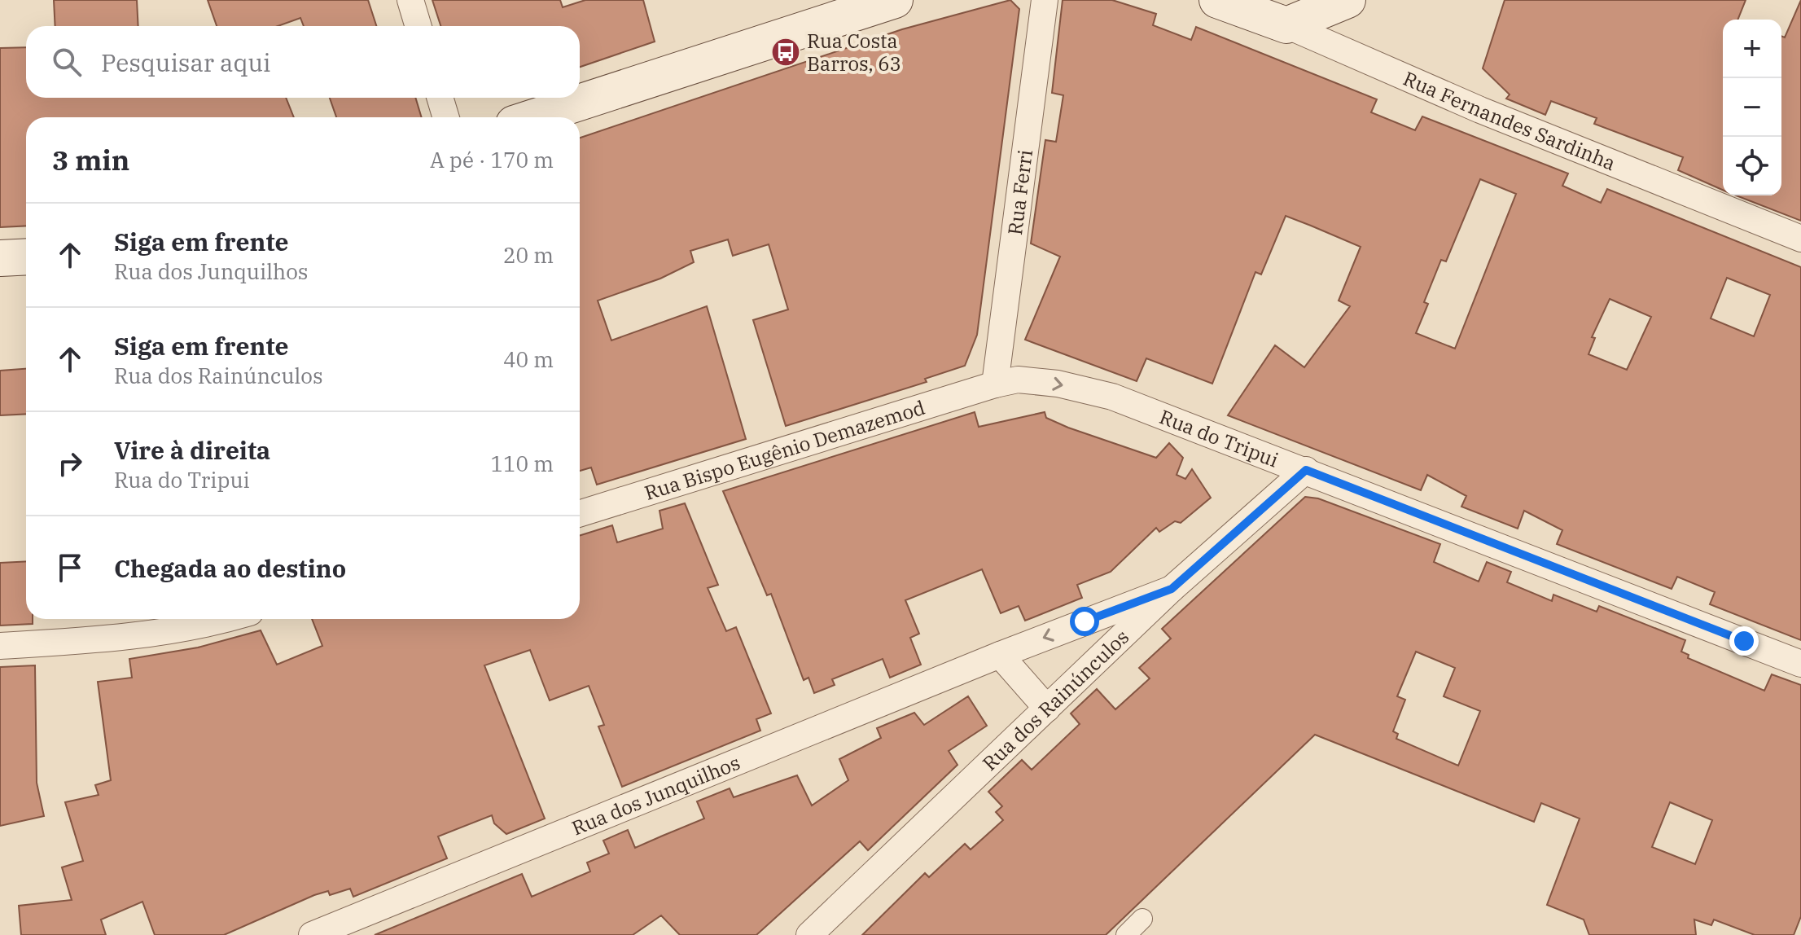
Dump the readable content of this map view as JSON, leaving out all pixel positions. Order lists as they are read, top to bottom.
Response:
{
  "streets": {
    "main road": ["Rua Fernandes Sardinha"],
    "street": [
      "Rua Ferri",
      "Rua do Tripui",
      "Rua Bispo Eugênio Demazemod",
      "Rua dos Rainúnculos",
      "Rua dos Junquilhos"
    ]
  },
  "crossings": [
    ["Rua Ferri", "Rua do Tripui"],
    ["Rua Ferri", "Rua Bispo Eugênio Demazemod"],
    ["Rua do Tripui", "Rua Bispo Eugênio Demazemod"],
    ["Rua do Tripui", "Rua dos Rainúnculos"],
    ["Rua dos Rainúnculos", "Rua dos Junquilhos"]
  ],
  "one_way": ["Rua do Tripui"],
  "places": {
    "bus stop": ["Rua Costa Barros, 63"]
  },
  "page": {
    "map_buttons": ["+", "−"],
    "search": "Pesquisar aqui",
    "heading": ["3 min", "A pé · 170 m"],
    "list": [
      ["Siga em frente", "Rua dos Junquilhos", "20 m"],
      ["Siga em frente", "Rua dos Rainúnculos", "40 m"],
      ["Vire à direita", "Rua do Tripui", "110 m"],
      "Chegada ao destino"
    ]
  }
}
